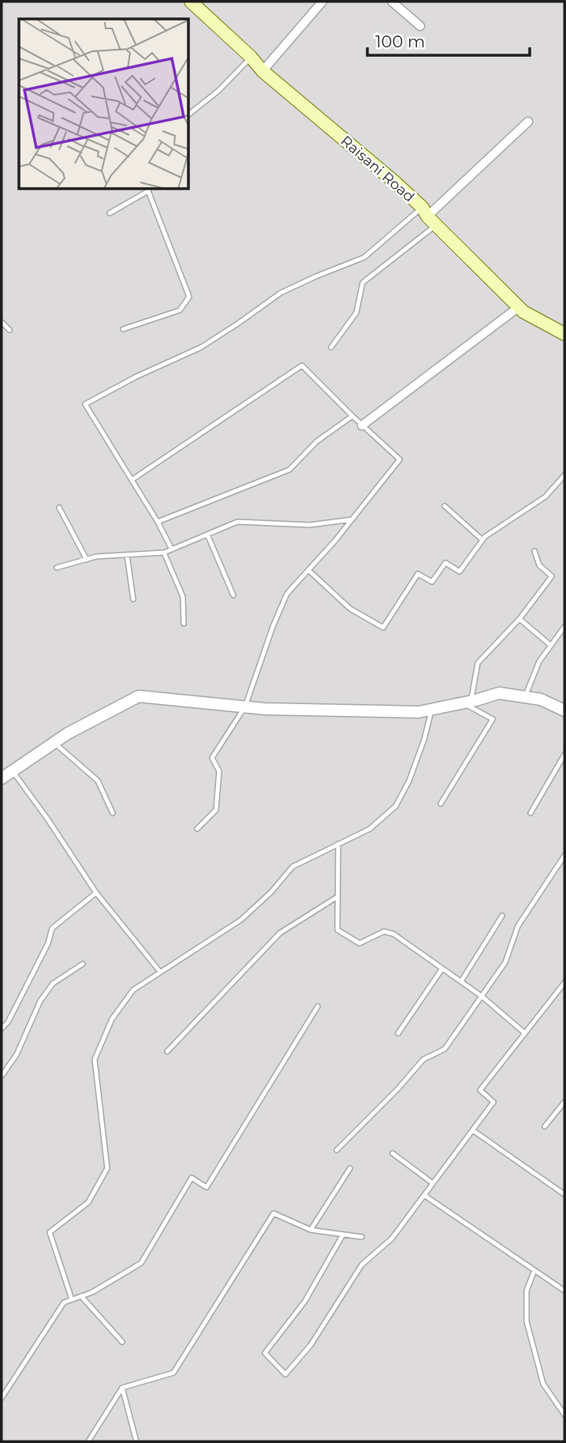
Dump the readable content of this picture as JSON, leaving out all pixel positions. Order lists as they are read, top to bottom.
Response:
{
  "streets": {
    "main road": ["Raisani Road"]
  },
  "scale_bar": "100 m"
}
